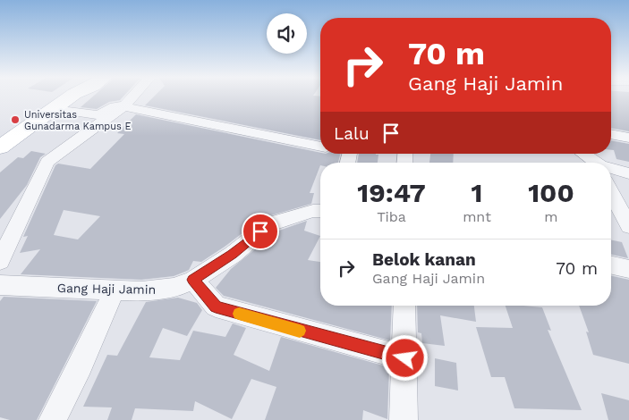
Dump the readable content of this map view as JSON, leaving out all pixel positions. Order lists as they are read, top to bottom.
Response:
{
  "streets": {
    "street": ["Gang Haji Jamin"]
  },
  "places": ["Universitas Gunadarma Kampus E"],
  "page": {
    "turn": ["70 m", "Gang Haji Jamin"],
    "then": "Lalu",
    "eta": [
      "19:47",
      "Tiba",
      "1",
      "mnt",
      "100",
      "m"
    ],
    "list": [
      {
        "name": "Belok kanan",
        "note": "Gang Haji Jamin",
        "value": "70 m"
      }
    ]
  }
}
